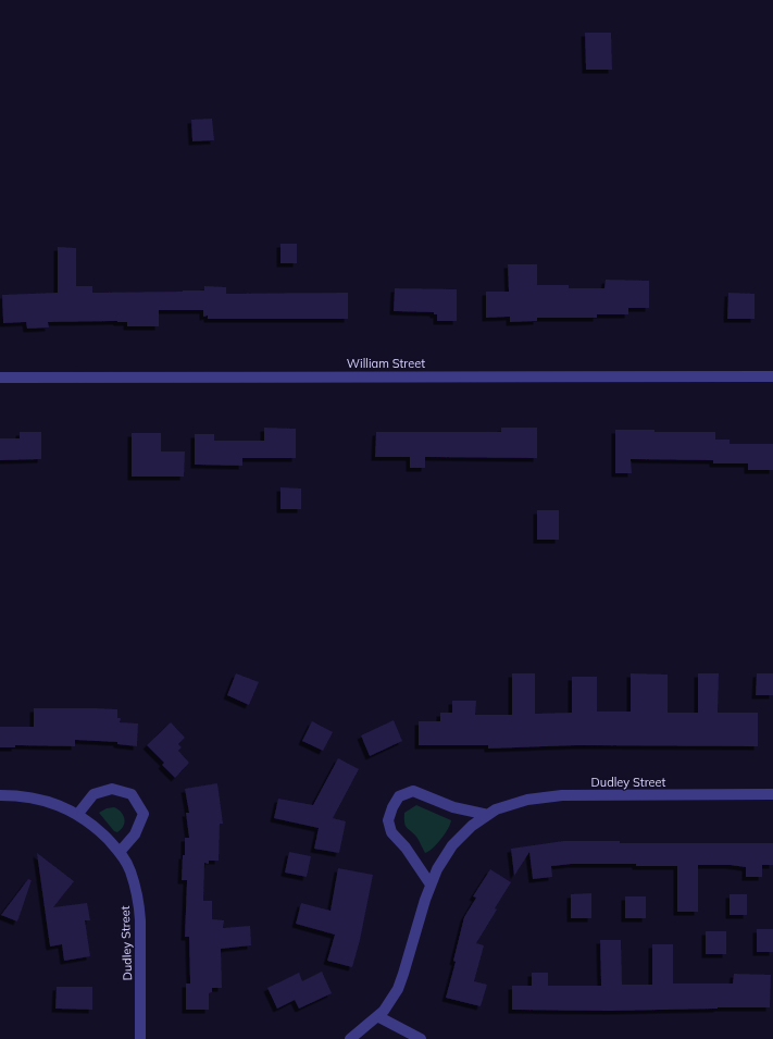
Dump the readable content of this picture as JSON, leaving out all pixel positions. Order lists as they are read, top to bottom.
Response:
{
  "streets": {
    "street": ["William Street", "Dudley Street"]
  }
}
